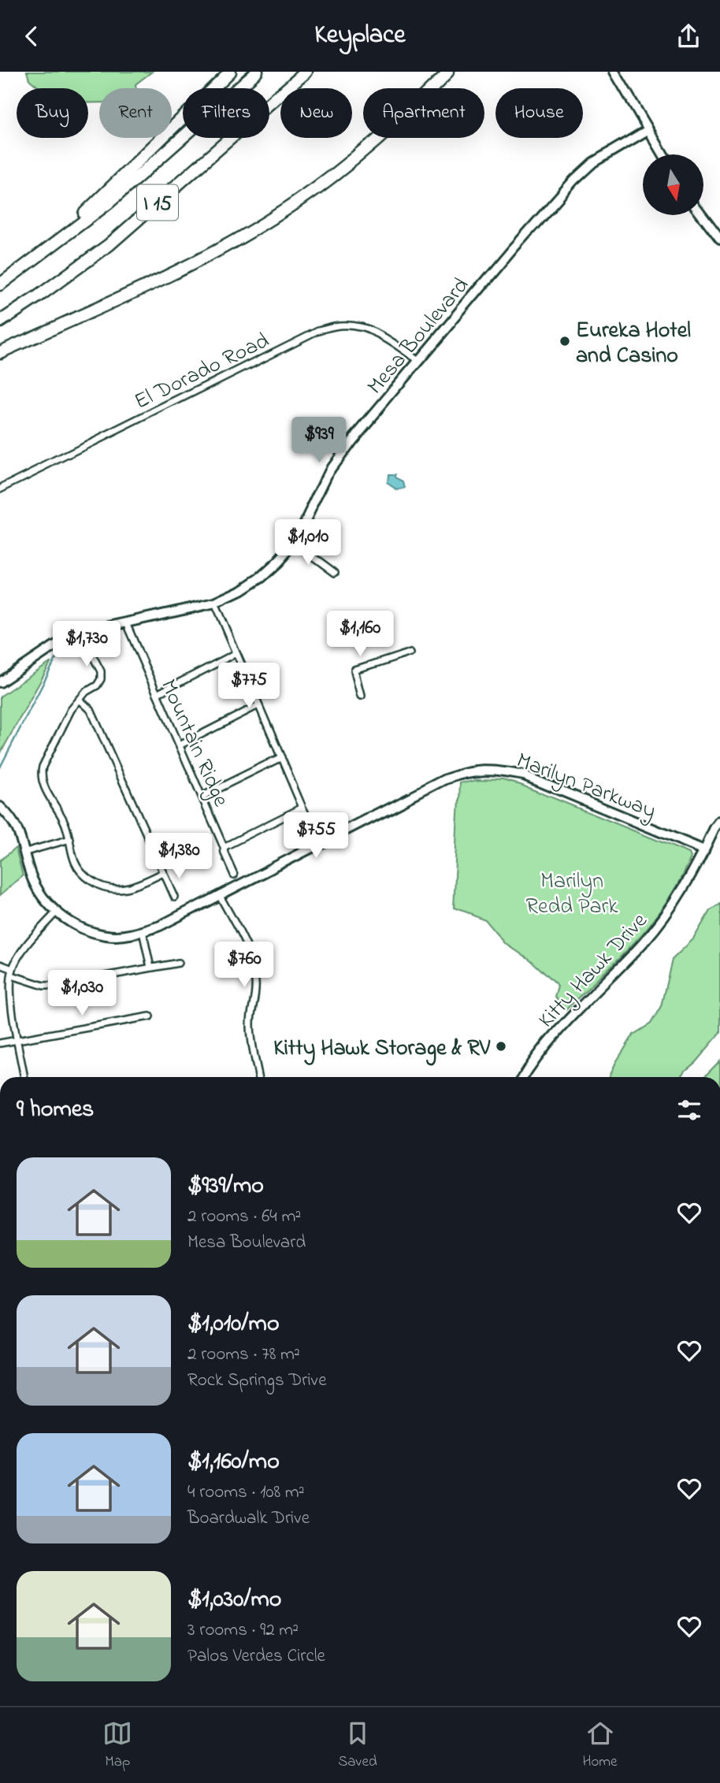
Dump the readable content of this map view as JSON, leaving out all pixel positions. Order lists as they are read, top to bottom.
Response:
{
  "streets": {
    "highway": ["I 15"],
    "street": [
      "Mesa Boulevard",
      "El Dorado Road",
      "Mountain Ridge",
      "Marilyn Parkway",
      "Kitty Hawk Drive"
    ]
  },
  "crossings": [
    ["Mesa Boulevard", "El Dorado Road"],
    ["Mesa Boulevard", "Mountain Ridge"],
    ["Marilyn Parkway", "Kitty Hawk Drive"]
  ],
  "parks": ["Marilyn Redd Park"],
  "places": ["Eureka Hotel and Casino", "Kitty Hawk Storage & RV"],
  "north": "bottom",
  "page": {
    "header": "Keyplace",
    "chip": [
      "Buy",
      "Rent",
      "Filters",
      "New",
      "Apartment",
      "House"
    ],
    "price": [
      "$939",
      "$1,010",
      "$1,160",
      "$1,730",
      "$775",
      "$755",
      "$1,380",
      "$760",
      "$1,030"
    ],
    "heading": "9 homes",
    "list": [
      {
        "name": "$939/mo",
        "note": "2 rooms · 64 m² · Mesa Boulevard"
      },
      {
        "name": "$1,010/mo",
        "note": "2 rooms · 78 m² · Rock Springs Drive"
      },
      {
        "name": "$1,160/mo",
        "note": "4 rooms · 108 m² · Boardwalk Drive"
      },
      {
        "name": "$1,030/mo",
        "note": "3 rooms · 92 m² · Palos Verdes Circle"
      }
    ],
    "tabs": ["Map", "Saved", "Home"]
  }
}
